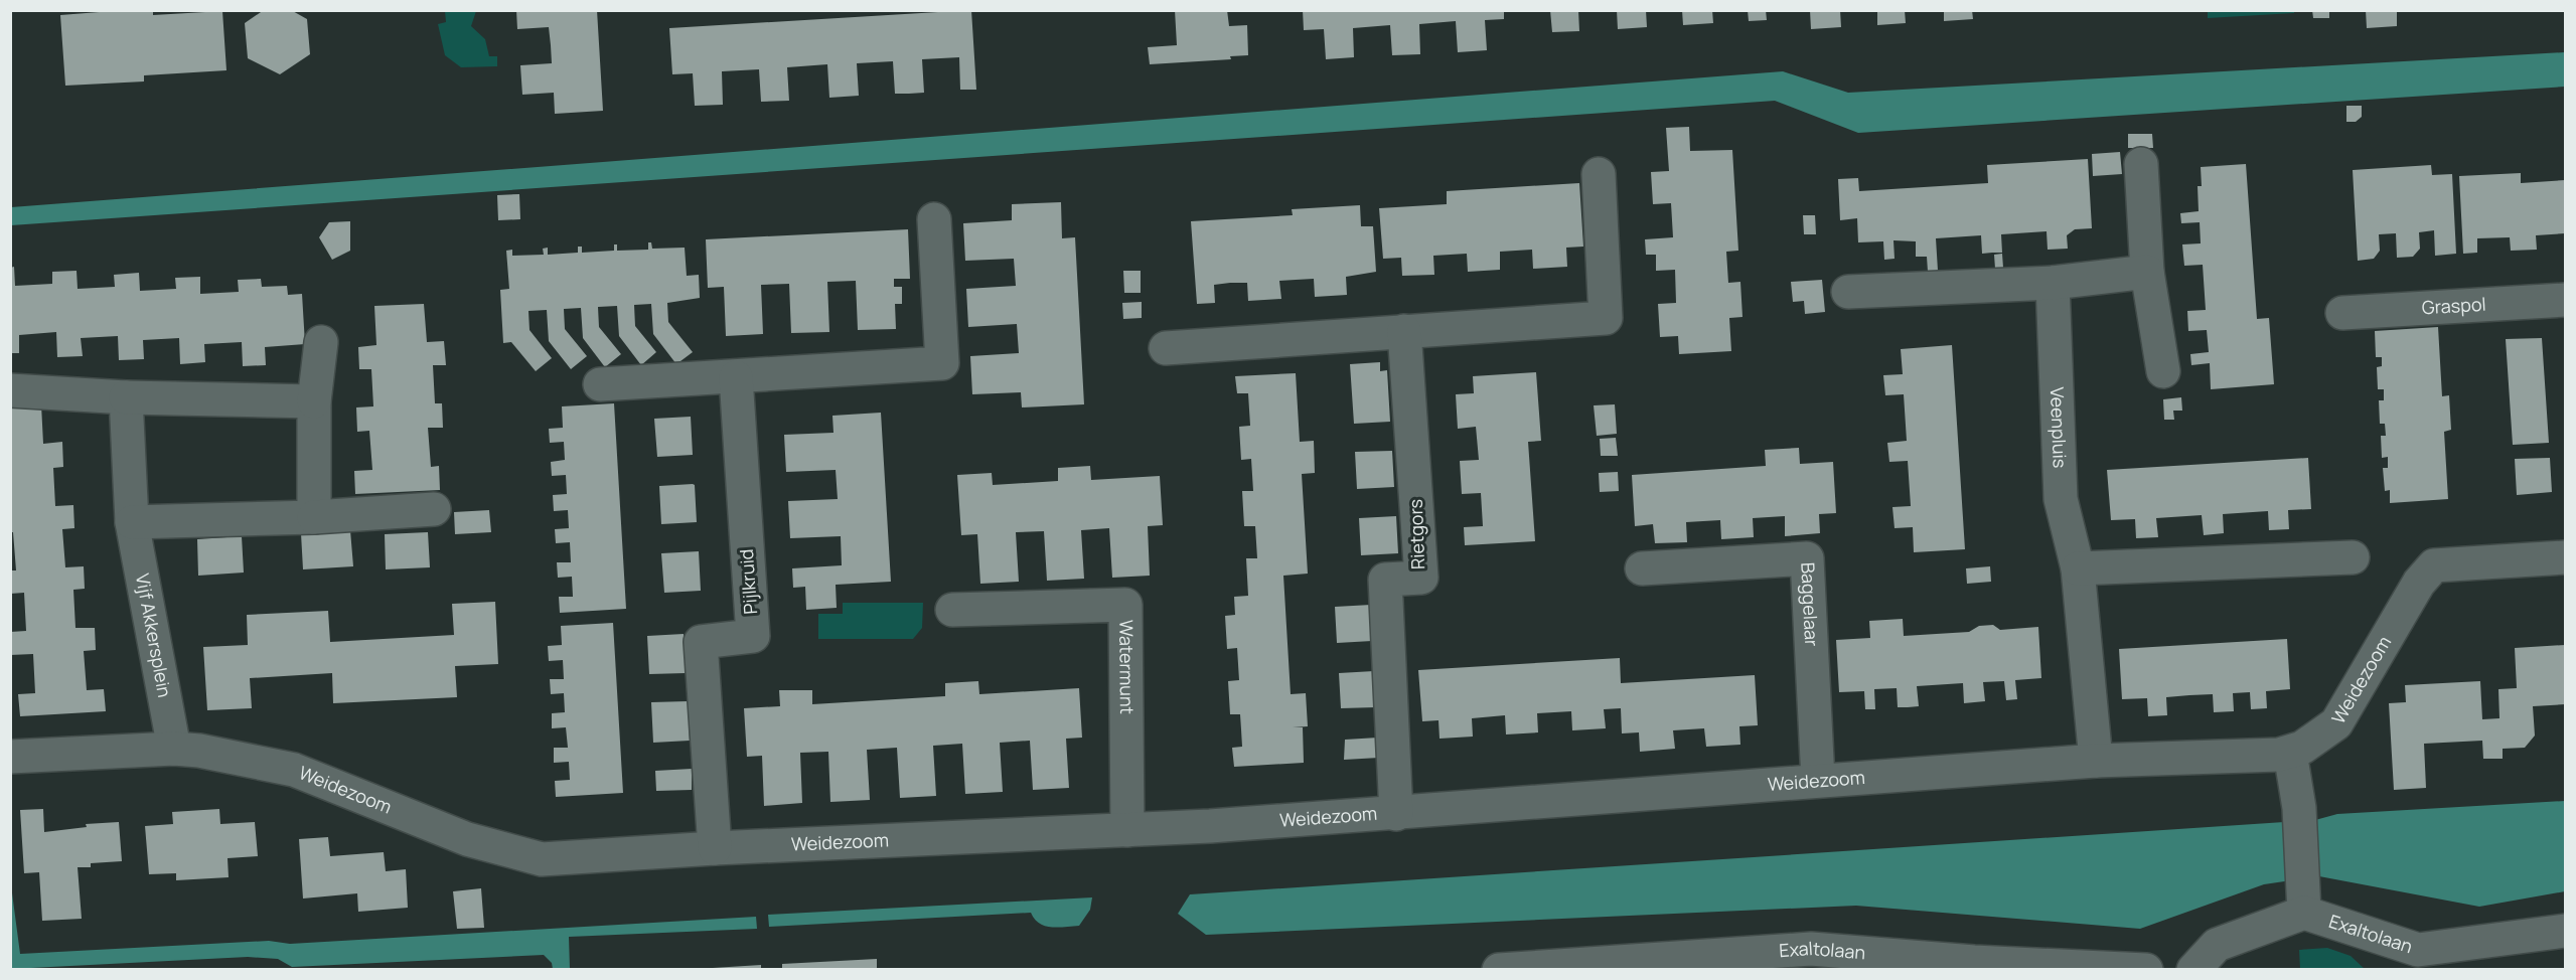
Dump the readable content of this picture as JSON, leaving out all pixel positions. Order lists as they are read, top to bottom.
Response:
{
  "streets": {
    "street": [
      "Graspol",
      "Veenpluis",
      "Rietgors",
      "Pijlkruid",
      "Baggelaar",
      "Vijf Akkersplein",
      "Watermunt",
      "Weidezoom",
      "Exaltolaan"
    ]
  },
  "crossings": [
    ["Veenpluis", "Weidezoom"],
    ["Rietgors", "Weidezoom"],
    ["Pijlkruid", "Weidezoom"],
    ["Baggelaar", "Weidezoom"],
    ["Vijf Akkersplein", "Weidezoom"],
    ["Watermunt", "Weidezoom"]
  ]
}
